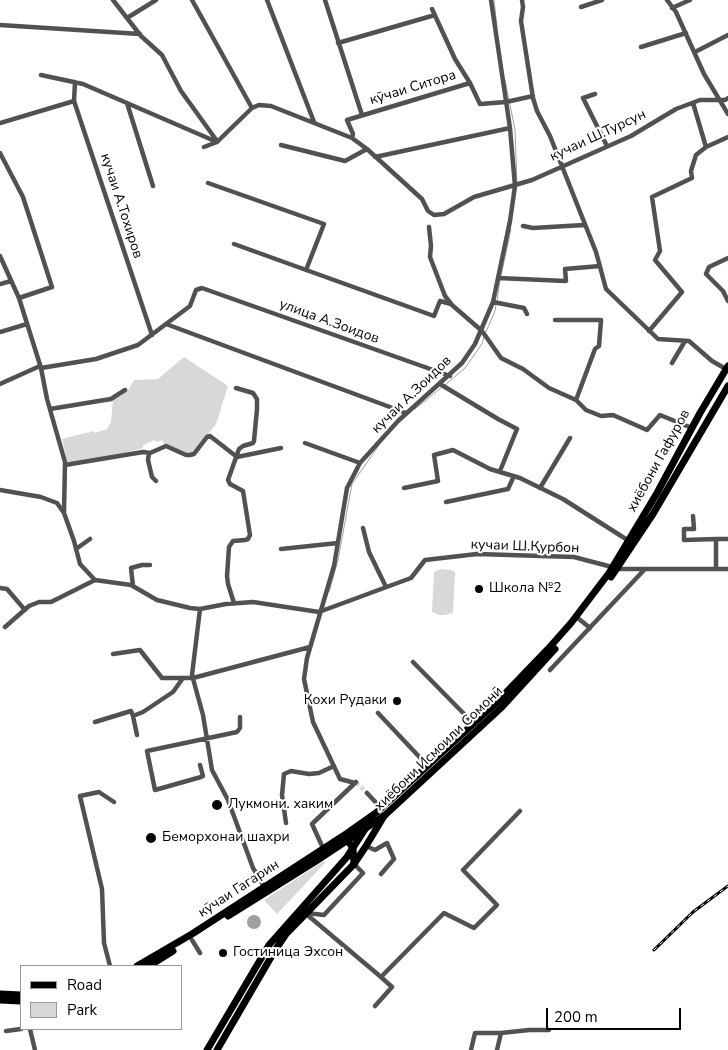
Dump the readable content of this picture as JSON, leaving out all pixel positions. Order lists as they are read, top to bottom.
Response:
{
  "streets": {
    "main road": ["хиёбони Гафуров", "хиёбони Исмоили Сомонӣ", "кӯчаи Гагарин"],
    "street": [
      "кӯчаи Ситора",
      "кучаи Ш.Турсун",
      "кучаи А.Тохиров",
      "улица А.Зоидов",
      "кучаи А.Зоидов",
      "кучаи Ш.Қурбон"
    ]
  },
  "crossings": [
    ["кӯчаи Ситора", "кучаи А.Зоидов"],
    ["кучаи Ш.Турсун", "кучаи А.Зоидов"],
    ["улица А.Зоидов", "кучаи А.Зоидов"],
    ["кучаи А.Зоидов", "кучаи Ш.Қурбон"],
    ["кучаи А.Зоидов", "кӯчаи Гагарин"],
    ["хиёбони Гафуров", "кучаи Ш.Қурбон"],
    ["хиёбони Гафуров", "хиёбони Исмоили Сомонӣ"],
    ["кучаи Ш.Қурбон", "хиёбони Исмоили Сомонӣ"],
    ["хиёбони Исмоили Сомонӣ", "кӯчаи Гагарин"]
  ],
  "places": [
    "Школа №2",
    "Кохи Рудаки",
    "Лукмони. хаким",
    "Беморхонаи шахри",
    "Гостиница Эхсон"
  ],
  "legend": ["Road", "Park"],
  "scale_bar": "200 m"
}
